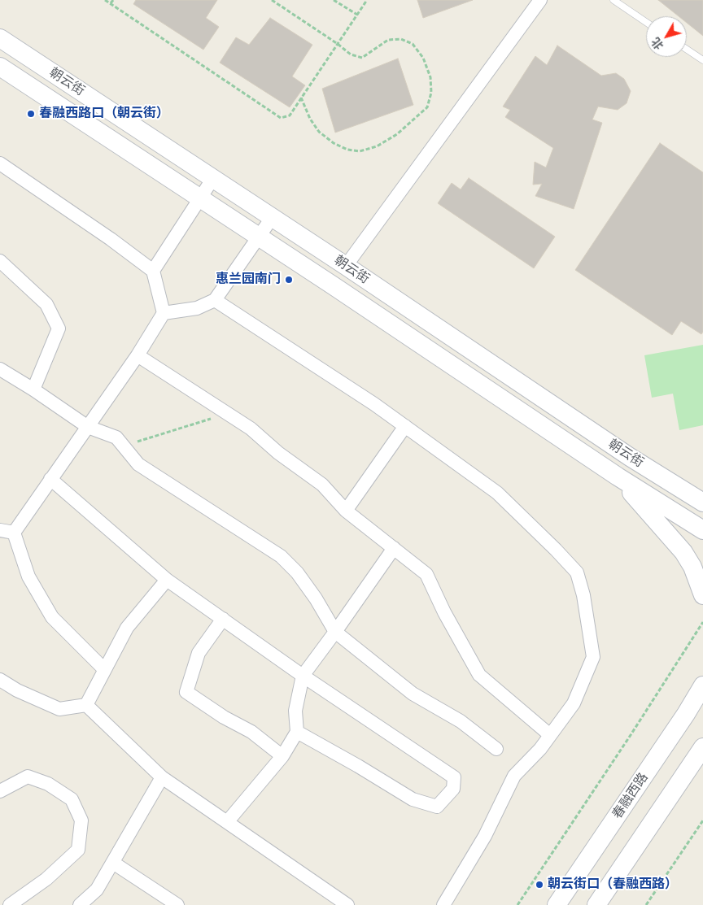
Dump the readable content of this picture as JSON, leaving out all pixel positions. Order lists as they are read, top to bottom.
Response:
{
  "streets": {
    "main road": ["朝云街", "春融西路"]
  },
  "places": ["春融西路口（朝云街）", "惠兰园南门", "朝云街口（春融西路）"],
  "north": "bottom left"
}
